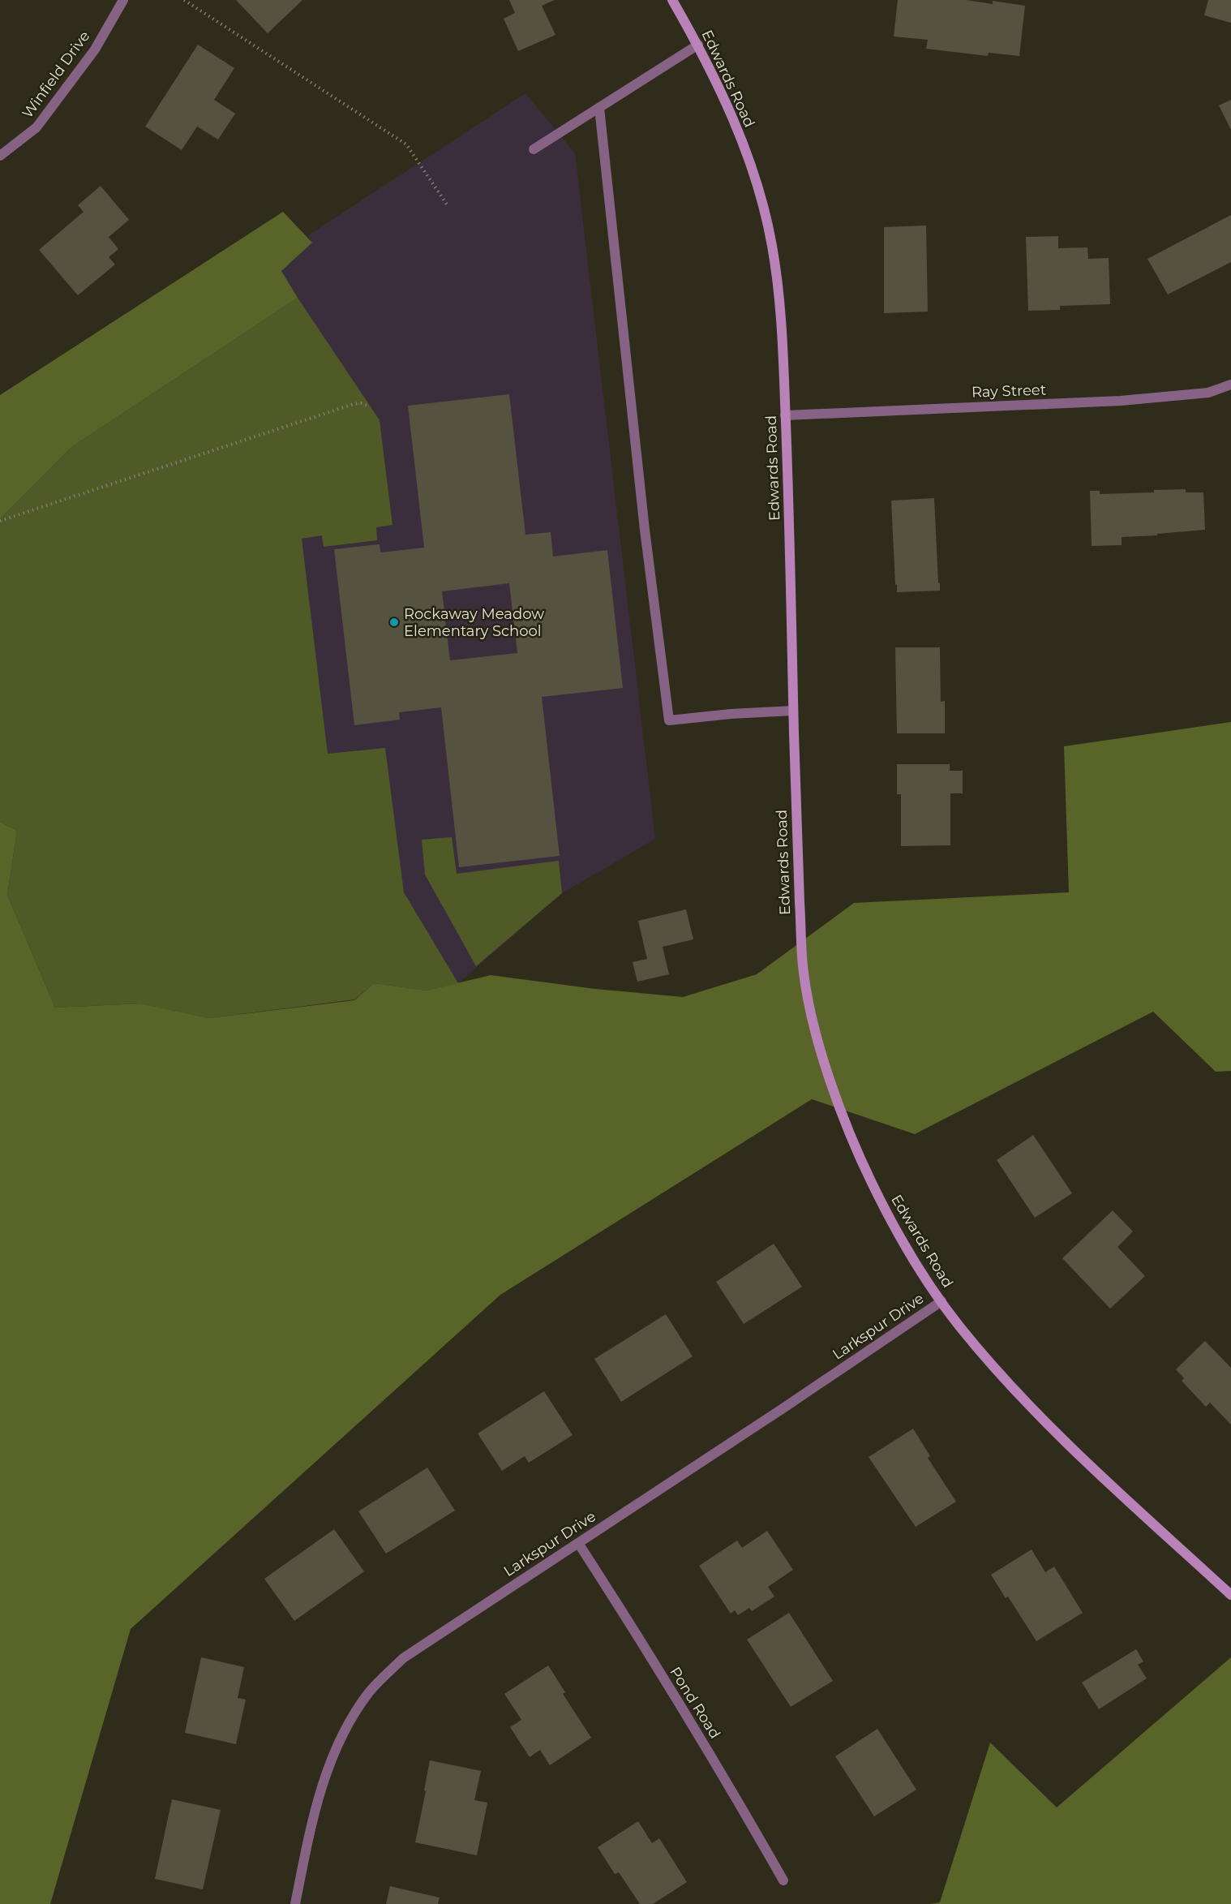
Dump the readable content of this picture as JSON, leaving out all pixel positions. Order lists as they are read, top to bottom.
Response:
{
  "streets": {
    "street": [
      "Winfield Drive",
      "Edwards Road",
      "Ray Street",
      "Larkspur Drive",
      "Pond Road"
    ]
  },
  "crossings": [
    ["Edwards Road", "Ray Street"],
    ["Edwards Road", "Larkspur Drive"],
    ["Larkspur Drive", "Pond Road"]
  ],
  "places": ["Rockaway Meadow Elementary School"]
}
